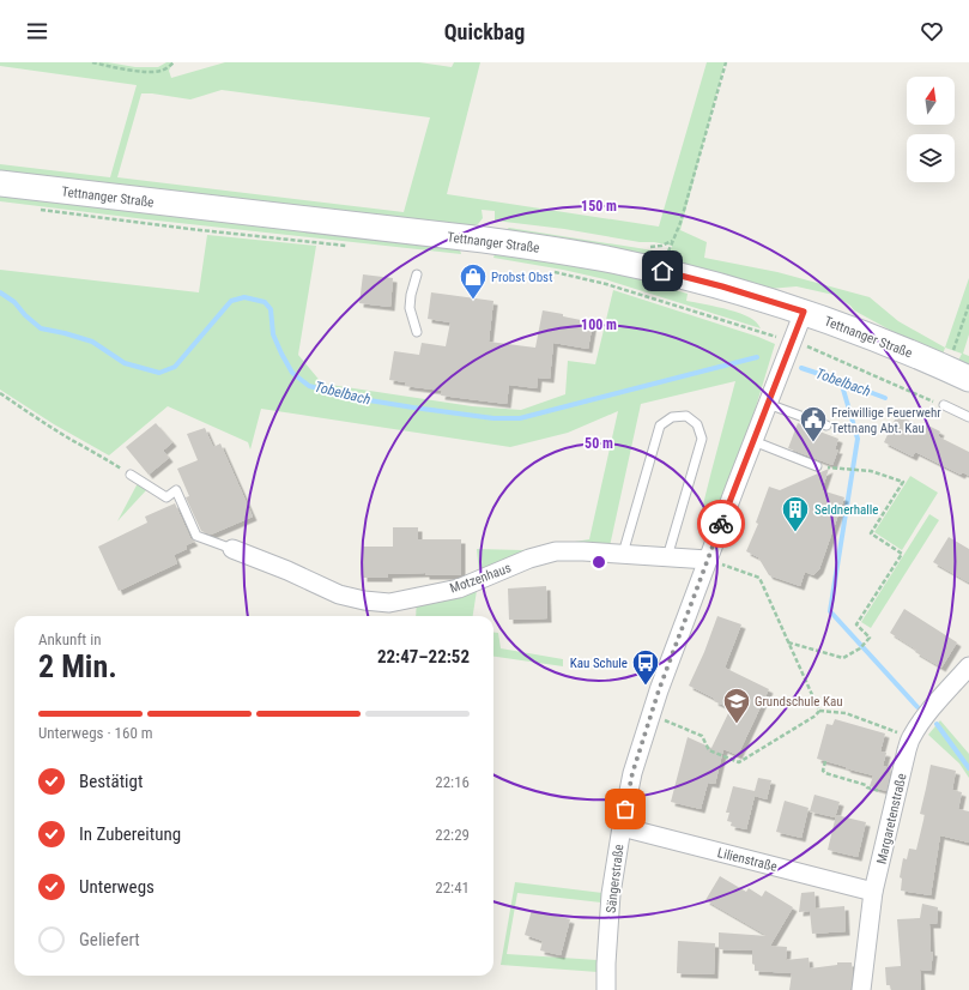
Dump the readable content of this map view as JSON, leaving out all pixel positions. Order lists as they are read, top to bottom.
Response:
{
  "streets": {
    "main road": ["Tettnanger Straße"],
    "street": [
      "Motzenhaus",
      "Margaretenstraße",
      "Lilienstraße",
      "Sängerstraße"
    ]
  },
  "crossings": [
    ["Tettnanger Straße", "Sängerstraße"],
    ["Motzenhaus", "Sängerstraße"],
    ["Margaretenstraße", "Lilienstraße"],
    ["Lilienstraße", "Sängerstraße"]
  ],
  "water": ["Tobelbach"],
  "places": {
    "shop": ["Probst Obst"],
    "public building": ["Freiwillige Feuerwehr Tettnang Abt. Kau"],
    "building": ["Seldnerhalle"],
    "bus stop": ["Kau Schule"],
    "school or university": ["Grundschule Kau"]
  },
  "north": "top",
  "page": {
    "header": "Quickbag",
    "heading": ["2 Min.", "Ankunft in", "22:47–22:52"],
    "bar": "Unterwegs · 160 m",
    "list": [
      ["Bestätigt", "22:16"],
      ["In Zubereitung", "22:29"],
      ["Unterwegs", "22:41"],
      "Geliefert"
    ]
  },
  "rings": ["150 m", "100 m", "50 m"]
}
